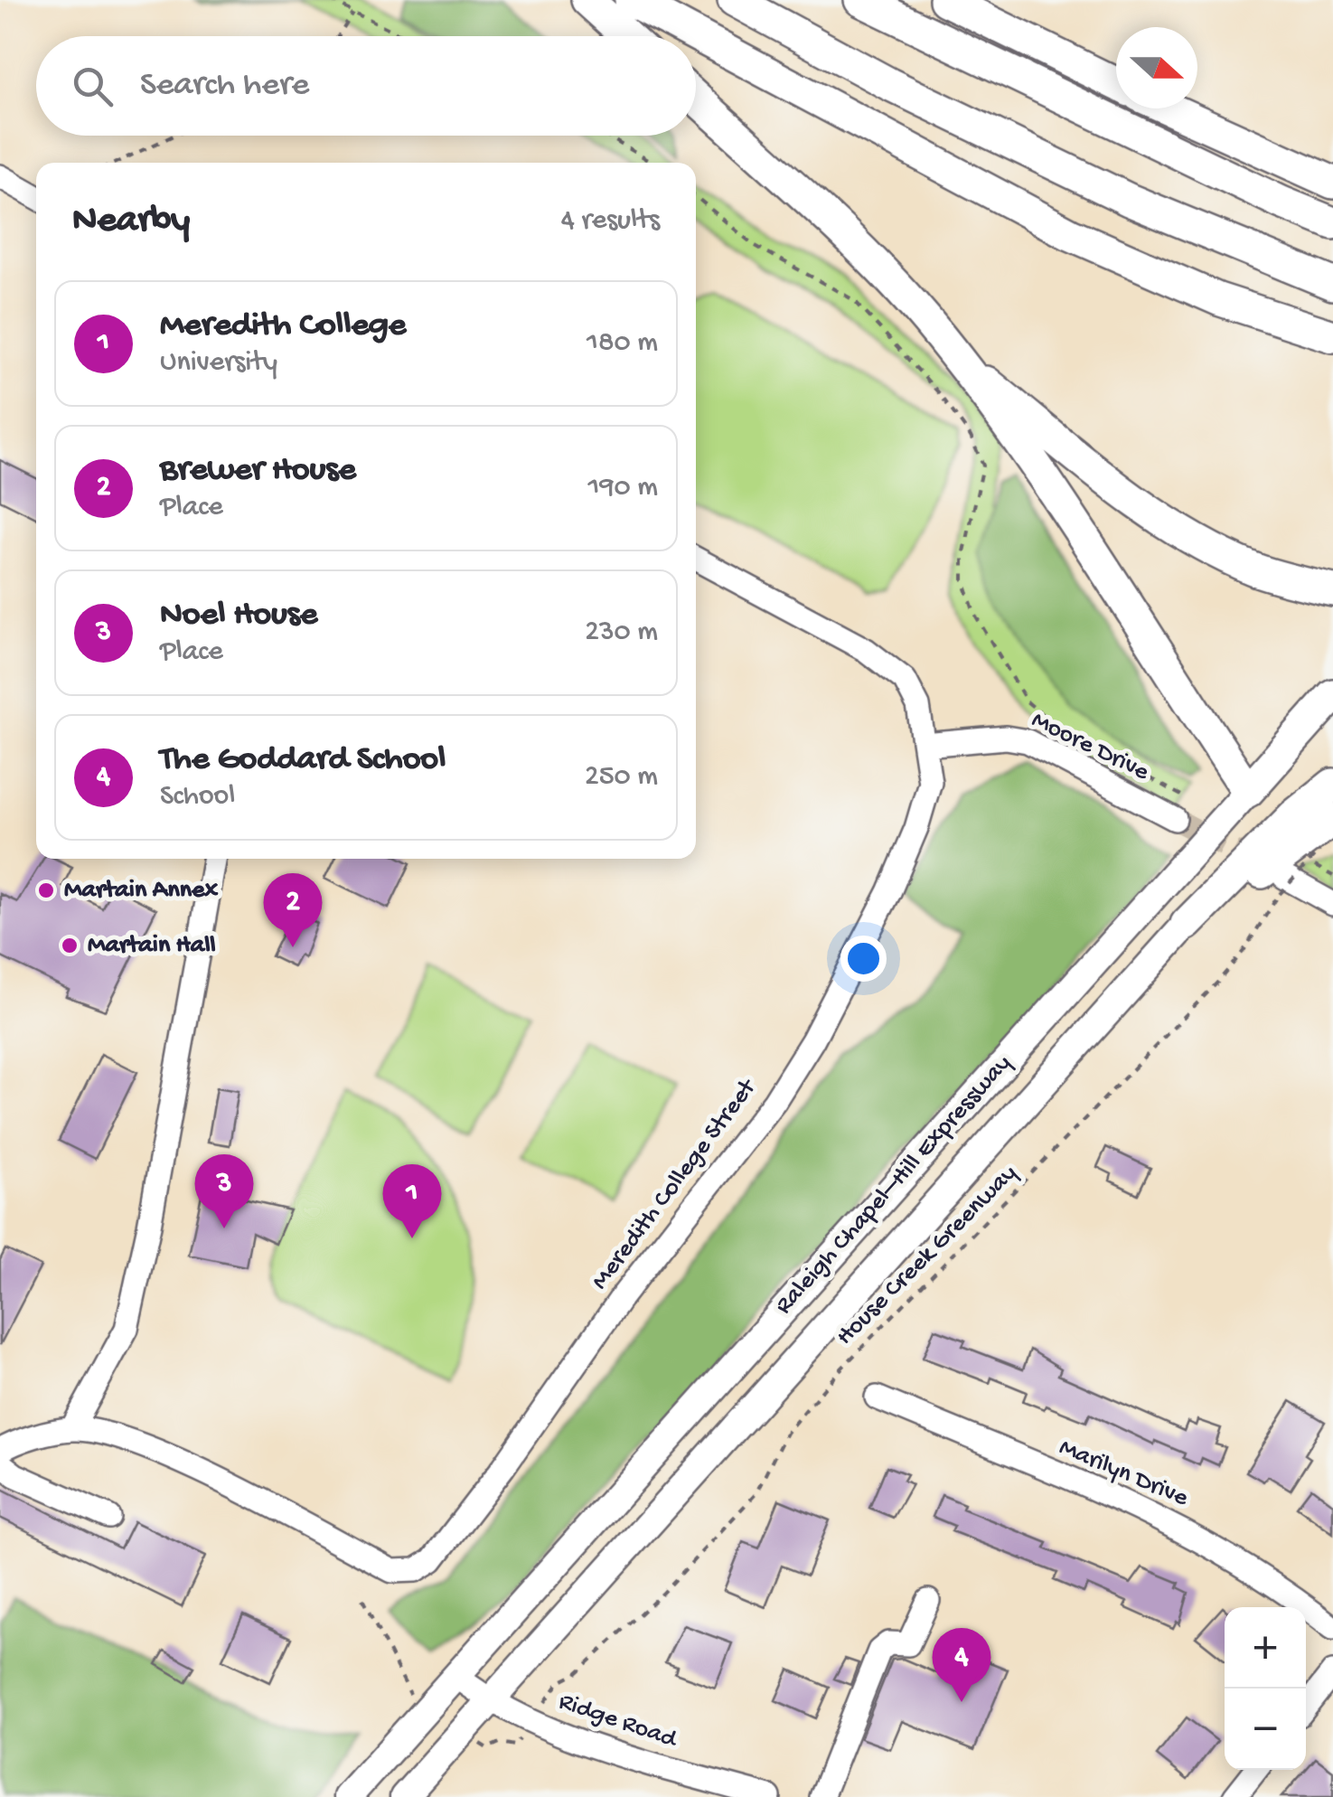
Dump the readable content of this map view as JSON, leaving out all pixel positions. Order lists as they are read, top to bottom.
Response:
{
  "streets": {
    "highway": ["Raleigh Chapel–Hill Expressway"],
    "street": [
      "Moore Drive",
      "Meredith College Street",
      "Marilyn Drive",
      "Ridge Road"
    ],
    "path": ["House Creek Greenway"]
  },
  "crossings": [
    ["Moore Drive", "Meredith College Street"],
    ["Raleigh Chapel–Hill Expressway", "Ridge Road"]
  ],
  "places": ["Martain Annex", "Martain Hall"],
  "north": "right",
  "page": {
    "search": "Search here",
    "heading": ["Nearby", "4 results"],
    "list": [
      {
        "mark": "1",
        "name": "Meredith College",
        "note": "University",
        "value": "180 m"
      },
      {
        "mark": "2",
        "name": "Brewer House",
        "note": "Place",
        "value": "190 m"
      },
      {
        "mark": "3",
        "name": "Noel House",
        "note": "Place",
        "value": "230 m"
      },
      {
        "mark": "4",
        "name": "The Goddard School",
        "note": "School",
        "value": "250 m"
      }
    ],
    "pins": [
      "2",
      "3",
      "1",
      "4"
    ],
    "map_buttons": ["+", "−"]
  }
}
